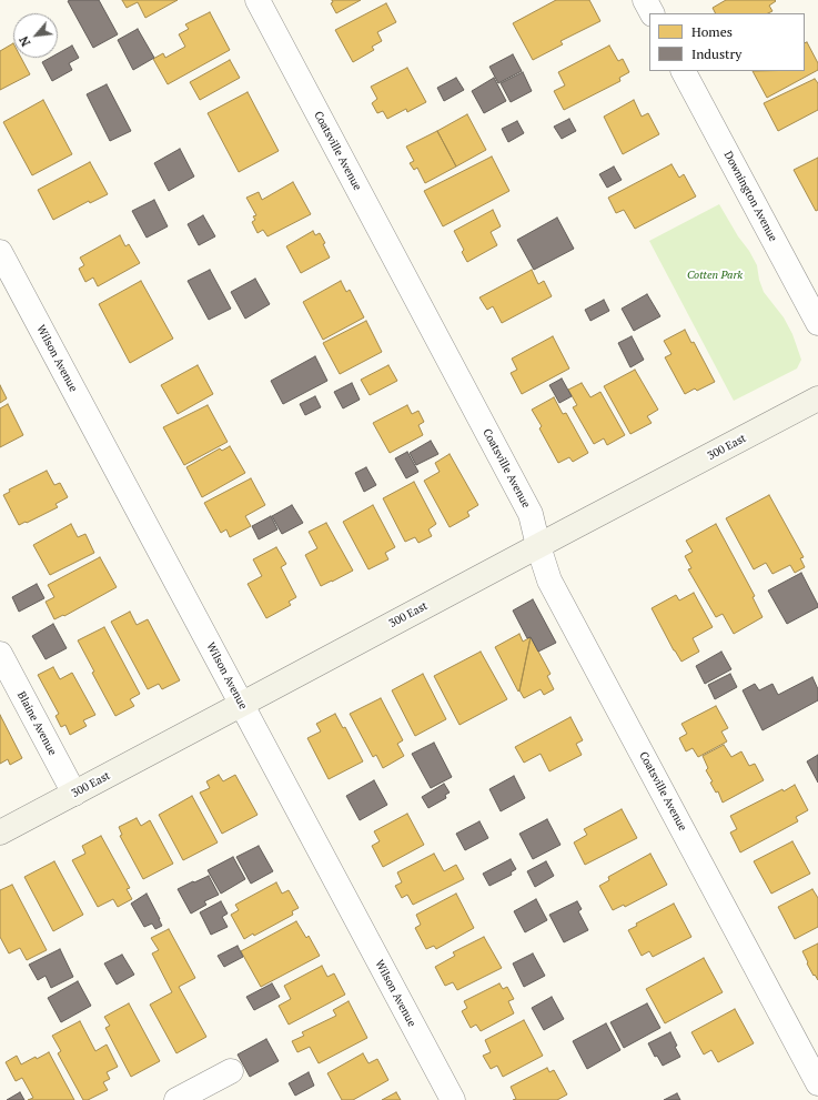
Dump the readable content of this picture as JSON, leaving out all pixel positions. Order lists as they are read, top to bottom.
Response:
{
  "streets": {
    "street": [
      "Coatsville Avenue",
      "Downington Avenue",
      "Wilson Avenue",
      "300 East",
      "Blaine Avenue"
    ]
  },
  "crossings": [
    ["Coatsville Avenue", "300 East"],
    ["Wilson Avenue", "300 East"],
    ["300 East", "Blaine Avenue"]
  ],
  "parks": ["Cotten Park"],
  "legend": ["Homes", "Industry"],
  "north": "bottom left"
}
